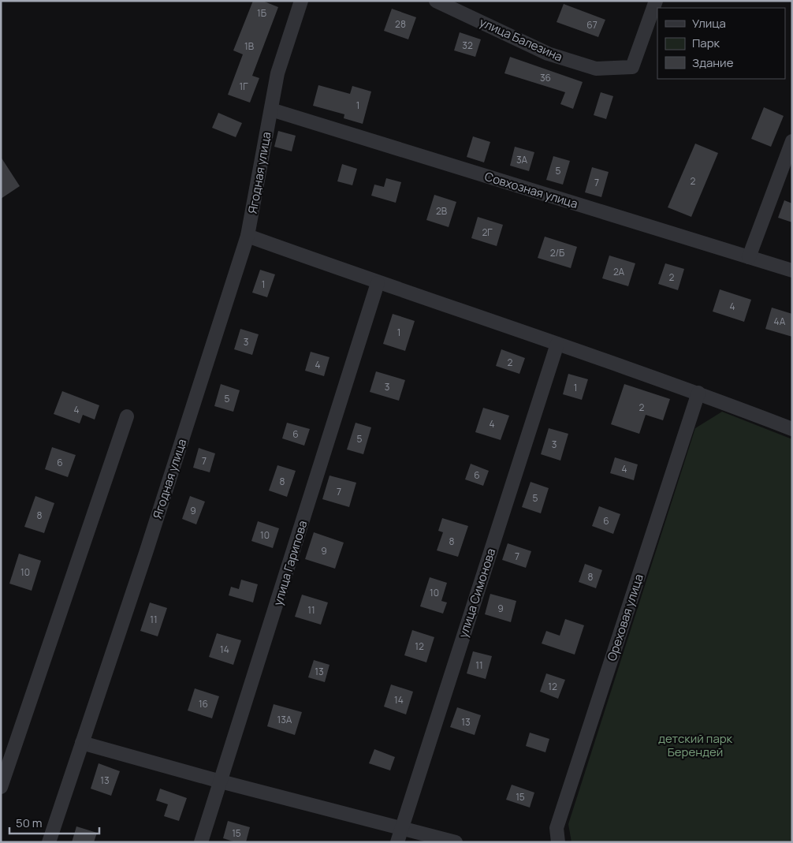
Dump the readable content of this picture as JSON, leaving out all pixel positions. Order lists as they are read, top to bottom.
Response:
{
  "streets": {
    "street": [
      "улица Балезина",
      "Ягодная улица",
      "Совхозная улица",
      "улица Гарипова",
      "улица Симонова",
      "Ореховая улица"
    ]
  },
  "crossings": [
    ["Ягодная улица", "Совхозная улица"]
  ],
  "parks": ["детский парк Берендей"],
  "house_numbers": [
    "1Б",
    "28",
    "67",
    "32",
    "1В",
    "36",
    "1Г",
    "1",
    "3А",
    "5",
    "2",
    "7",
    "2В",
    "2Г",
    "2/Б",
    "2А",
    "2",
    "1",
    "4",
    "4А",
    "1",
    "3",
    "2",
    "4",
    "3",
    "1",
    "5",
    "2",
    "4",
    "4",
    "6",
    "5",
    "3",
    "7",
    "6",
    "4",
    "6",
    "8",
    "7",
    "5",
    "9",
    "8",
    "6",
    "10",
    "8",
    "9",
    "7",
    "10",
    "8",
    "10",
    "9",
    "11",
    "11",
    "12",
    "14",
    "11",
    "13",
    "12",
    "14",
    "16",
    "13А",
    "13",
    "13",
    "15",
    "15"
  ],
  "legend": ["Улица", "Парк", "Здание"],
  "scale_bar": "50 m"
}
